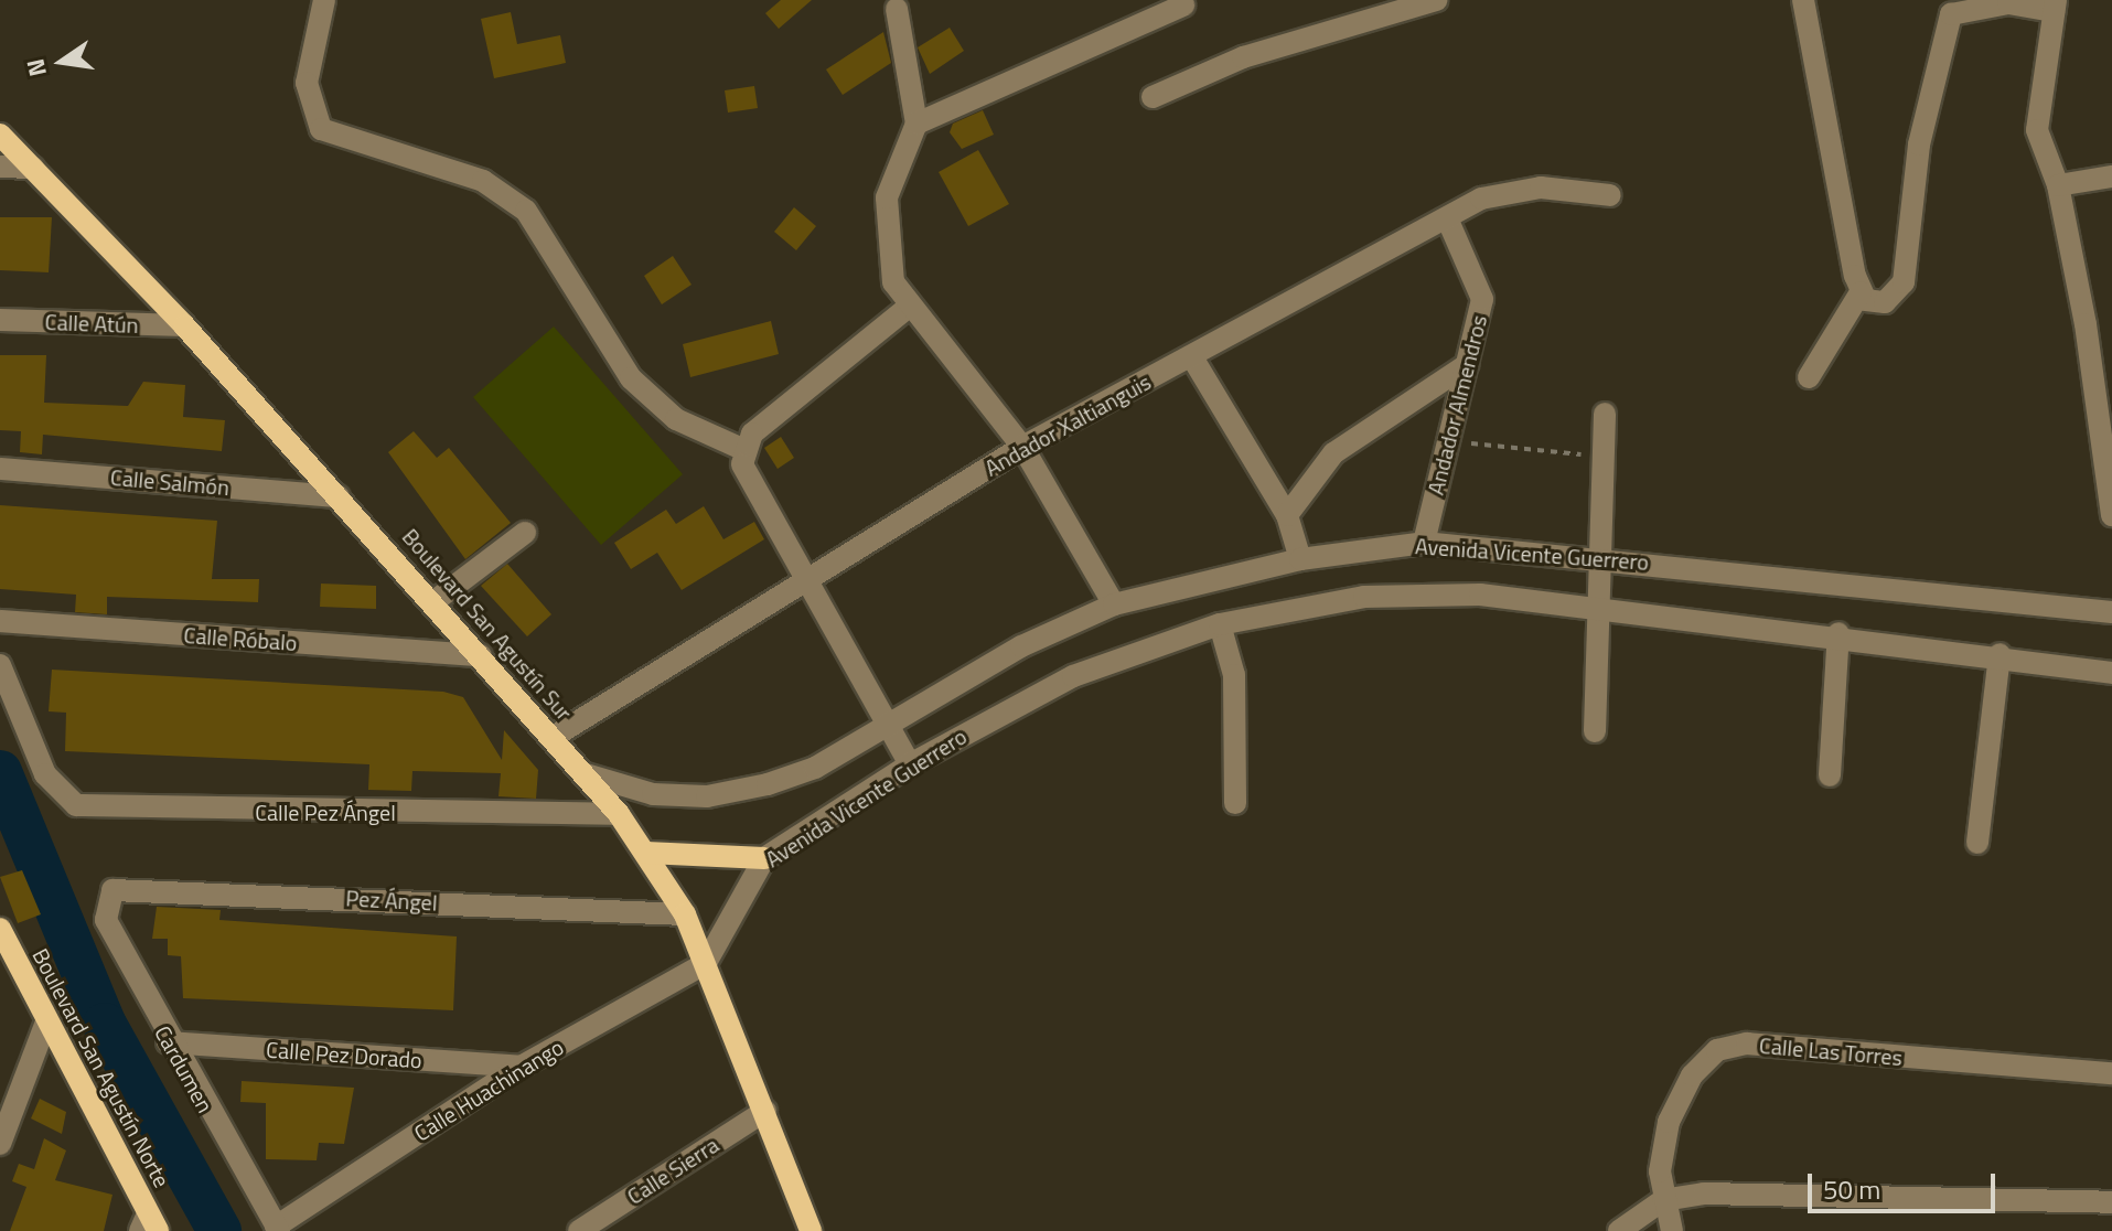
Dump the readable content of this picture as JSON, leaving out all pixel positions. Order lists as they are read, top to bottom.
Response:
{
  "streets": {
    "main road": ["Boulevard San Agustín Sur", "Boulevard San Agustín Norte"],
    "street": [
      "Calle Atún",
      "Andador Almendros",
      "Andador Xaltianguis",
      "Calle Salmón",
      "Avenida Vicente Guerrero",
      "Calle Róbalo",
      "Calle Pez Ángel",
      "Pez Ángel",
      "Calle Las Torres",
      "Calle Pez Dorado",
      "Cardumen",
      "Calle Huachinango",
      "Calle Sierra"
    ]
  },
  "crossings": [
    ["Calle Atún", "Boulevard San Agustín Sur"],
    ["Andador Almendros", "Andador Xaltianguis"],
    ["Andador Almendros", "Avenida Vicente Guerrero"],
    ["Andador Xaltianguis", "Boulevard San Agustín Sur"],
    ["Calle Salmón", "Boulevard San Agustín Sur"],
    ["Avenida Vicente Guerrero", "Boulevard San Agustín Sur"],
    ["Avenida Vicente Guerrero", "Calle Huachinango"],
    ["Boulevard San Agustín Sur", "Calle Róbalo"],
    ["Boulevard San Agustín Sur", "Calle Pez Ángel"],
    ["Boulevard San Agustín Sur", "Pez Ángel"],
    ["Boulevard San Agustín Sur", "Calle Huachinango"],
    ["Boulevard San Agustín Sur", "Calle Sierra"],
    ["Pez Ángel", "Cardumen"],
    ["Calle Pez Dorado", "Cardumen"],
    ["Calle Pez Dorado", "Calle Huachinango"],
    ["Cardumen", "Calle Huachinango"]
  ],
  "scale_bar": "50 m",
  "north": "left"
}
